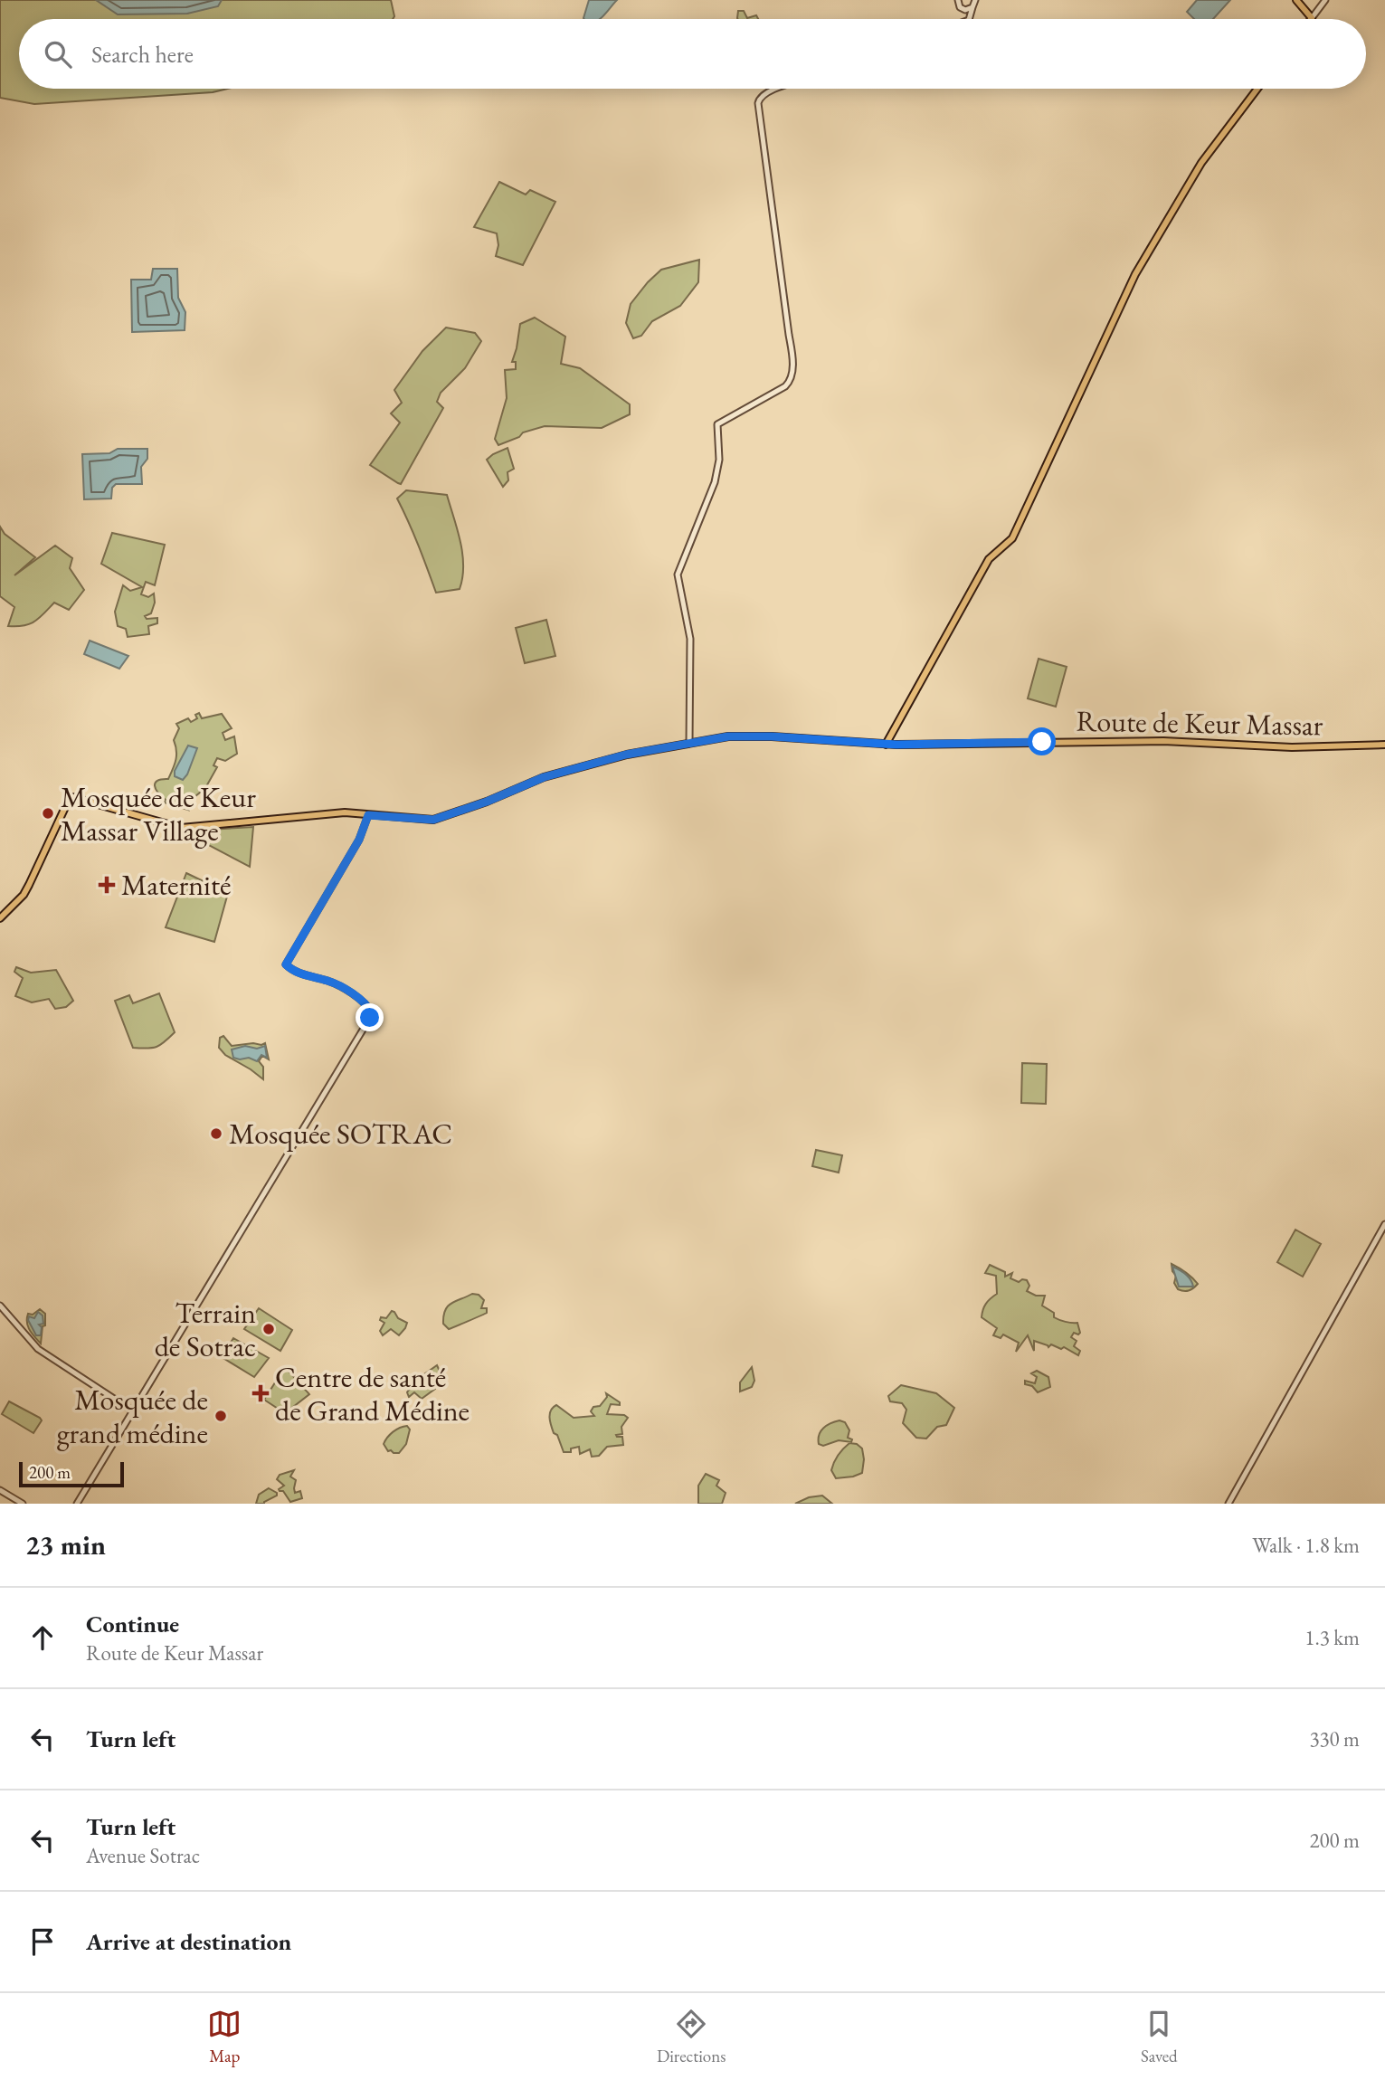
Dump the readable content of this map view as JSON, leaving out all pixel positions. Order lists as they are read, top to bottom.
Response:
{
  "streets": {
    "main road": ["Route de Keur Massar"]
  },
  "places": {
    "other": [
      "Mosquée de Keur Massar Village",
      "Mosquée SOTRAC",
      "Terrain de Sotrac",
      "Mosquée de grand médine"
    ],
    "health": ["Maternité", "Centre de santé de Grand Médine"]
  },
  "scale_bar": "200 m",
  "page": {
    "search": "Search here",
    "scale": "200 m",
    "heading": ["23 min", "Walk · 1.8 km"],
    "list": [
      ["Continue", "Route de Keur Massar", "1.3 km"],
      ["Turn left", "330 m"],
      ["Turn left", "Avenue Sotrac", "200 m"],
      "Arrive at destination"
    ],
    "nav": ["Map", "Directions", "Saved"]
  }
}
